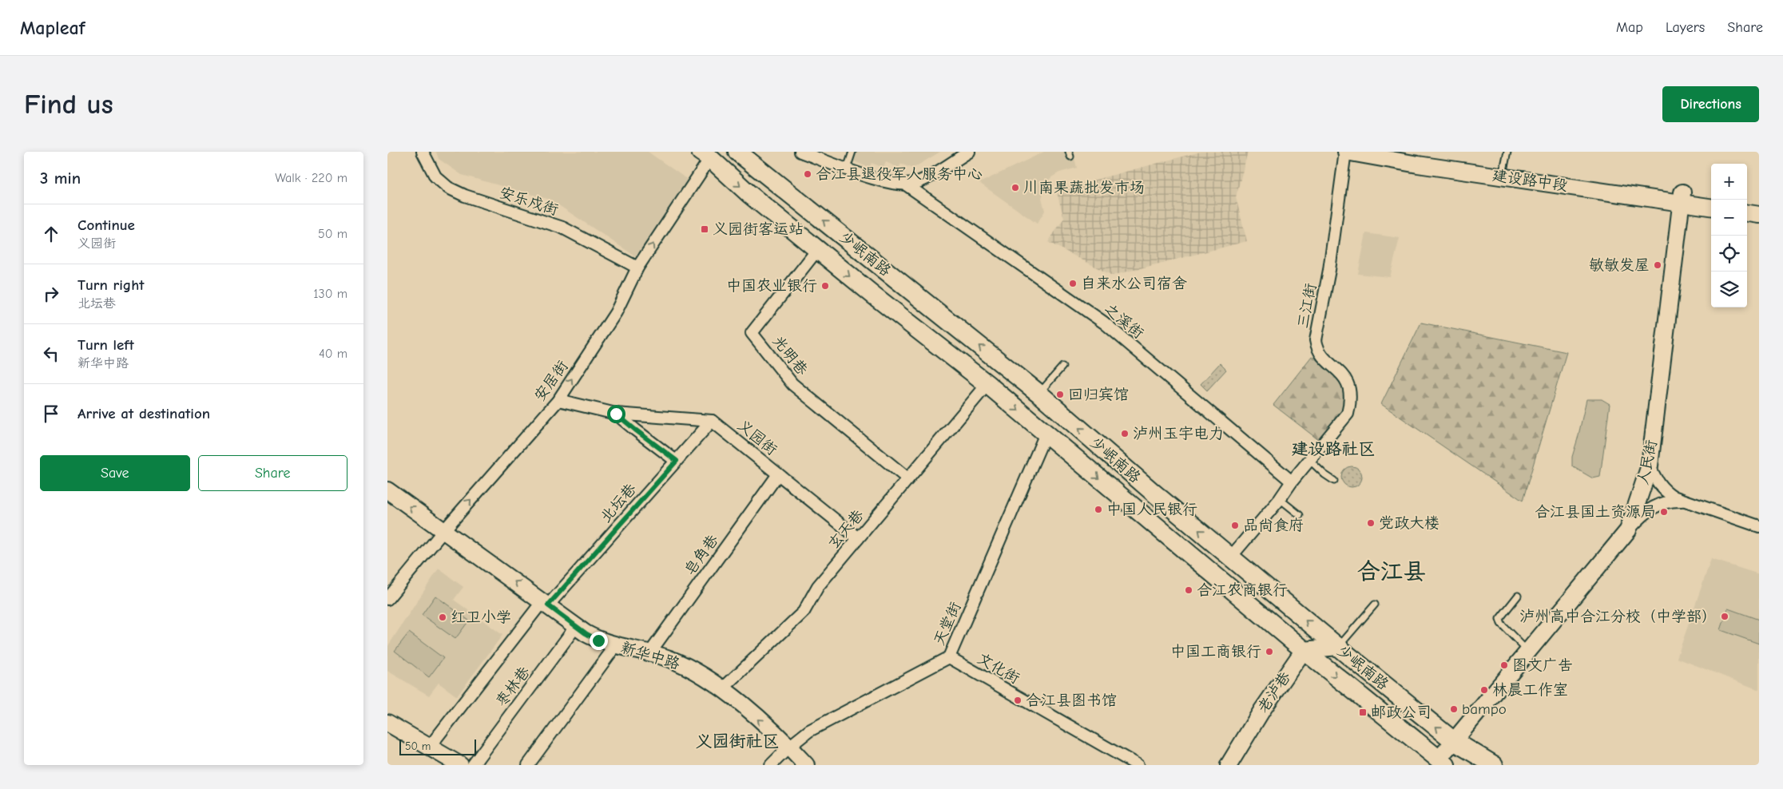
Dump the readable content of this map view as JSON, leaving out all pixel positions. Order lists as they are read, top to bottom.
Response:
{
  "streets": {
    "main road": ["少岷南路"],
    "street": [
      "建设路中段",
      "安乐戍街",
      "三江街",
      "之溪街",
      "光明巷",
      "安居街",
      "义园街",
      "人民街",
      "北坛巷",
      "玄天巷",
      "皂角巷",
      "天堂街",
      "新华中路",
      "文化街",
      "枣林巷",
      "老泸巷"
    ]
  },
  "crossings": [
    ["建设路中段", "三江街"],
    ["建设路中段", "人民街"],
    ["安乐戍街", "安居街"],
    ["少岷南路", "三江街"],
    ["少岷南路", "光明巷"],
    ["少岷南路", "安居街"],
    ["少岷南路", "人民街"],
    ["少岷南路", "玄天巷"],
    ["少岷南路", "天堂街"],
    ["少岷南路", "老泸巷"],
    ["三江街", "之溪街"],
    ["光明巷", "玄天巷"],
    ["安居街", "新华中路"],
    ["义园街", "北坛巷"],
    ["义园街", "玄天巷"],
    ["义园街", "皂角巷"],
    ["北坛巷", "新华中路"],
    ["玄天巷", "新华中路"],
    ["皂角巷", "新华中路"],
    ["天堂街", "新华中路"],
    ["天堂街", "文化街"],
    ["新华中路", "枣林巷"]
  ],
  "one_way": ["安居街", "新华中路"],
  "districts": ["建设路社区", "合江县", "义园街社区"],
  "places": {
    "other": [
      "合江县退役军人服务中心",
      "川南果蔬批发市场",
      "敏敏发屋",
      "自来水公司宿舍",
      "中国农业银行",
      "回归宾馆",
      "泸州玉宇电力",
      "中国人民银行",
      "合江县国土资源局",
      "党政大楼",
      "品尚食府",
      "合江农商银行",
      "泸州高中合江分校（中学部）",
      "红卫小学",
      "中国工商银行",
      "图文广告",
      "林晨工作室",
      "合江县图书馆",
      "bampo"
    ],
    "transit": ["义园街客运站", "邮政公司"]
  },
  "scale_bar": "50 m",
  "page": {
    "header": "Mapleaf",
    "nav": ["Map", "Layers", "Share"],
    "buttons": [
      "Directions",
      ["Save", "Share"]
    ],
    "title": "Find us",
    "heading": ["3 min", "Walk · 220 m"],
    "map_buttons": ["+", "−"],
    "list": [
      ["Continue", "义园街", "50 m"],
      ["Turn right", "北坛巷", "130 m"],
      ["Turn left", "新华中路", "40 m"],
      "Arrive at destination"
    ],
    "scale": "50 m"
  }
}
